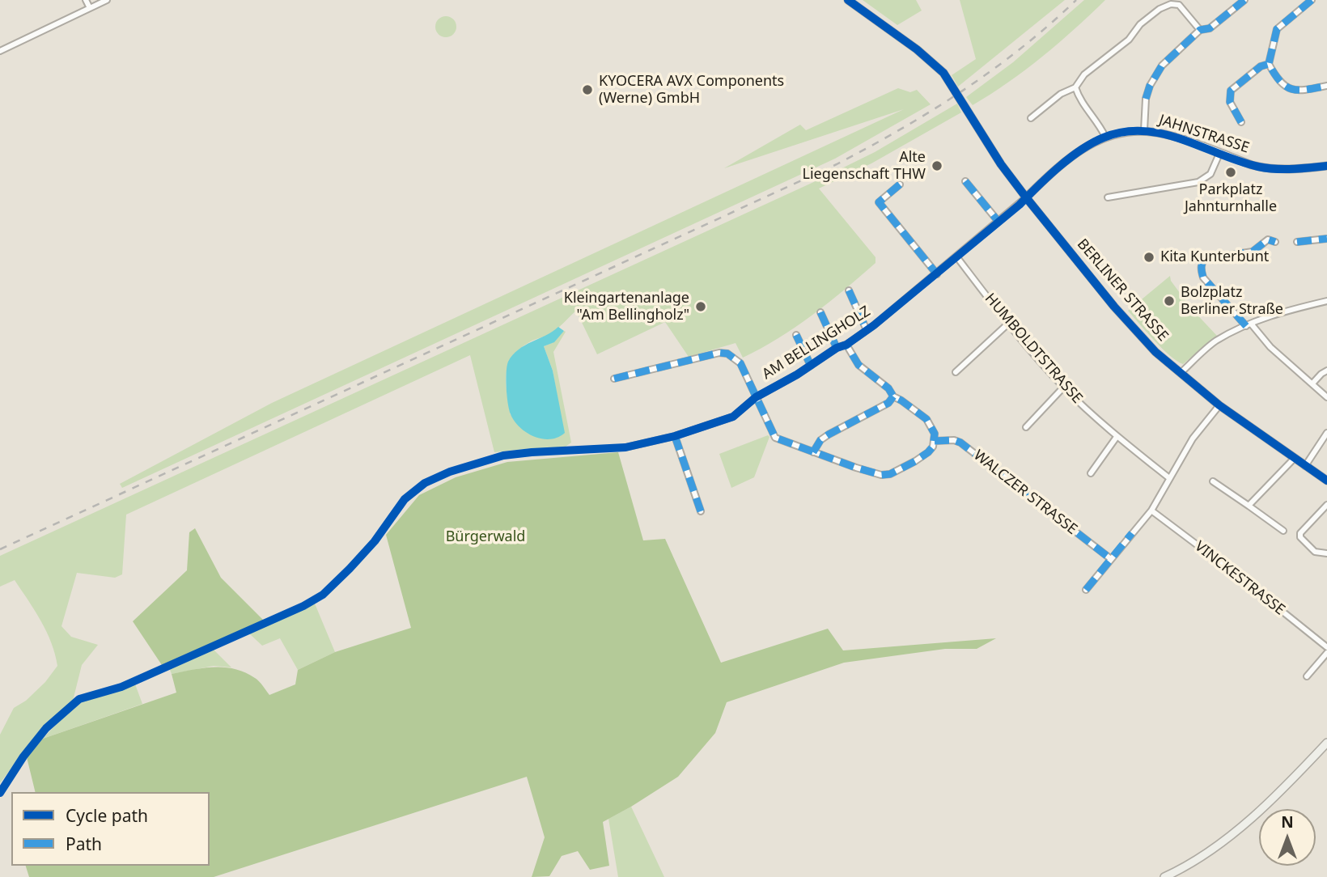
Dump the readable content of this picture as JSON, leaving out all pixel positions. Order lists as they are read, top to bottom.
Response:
{
  "streets": {
    "street": [
      "JAHNSTRASSE",
      "BERLINER STRASSE",
      "AM BELLINGHOLZ",
      "HUMBOLDTSTRASSE",
      "WALCZER STRASSE",
      "VINCKESTRASSE"
    ]
  },
  "crossings": [
    ["JAHNSTRASSE", "BERLINER STRASSE"],
    ["JAHNSTRASSE", "AM BELLINGHOLZ"],
    ["BERLINER STRASSE", "AM BELLINGHOLZ"],
    ["AM BELLINGHOLZ", "HUMBOLDTSTRASSE"]
  ],
  "parks": ["Bürgerwald"],
  "places": [
    "KYOCERA AVX Components (Werne) GmbH",
    "Alte Liegenschaft THW",
    "Parkplatz Jahnturnhalle",
    "Kita Kunterbunt",
    "Bolzplatz Berliner Straße",
    "Kleingartenanlage \"Am Bellingholz\""
  ],
  "legend": ["Cycle path", "Path"],
  "north": "top"
}
